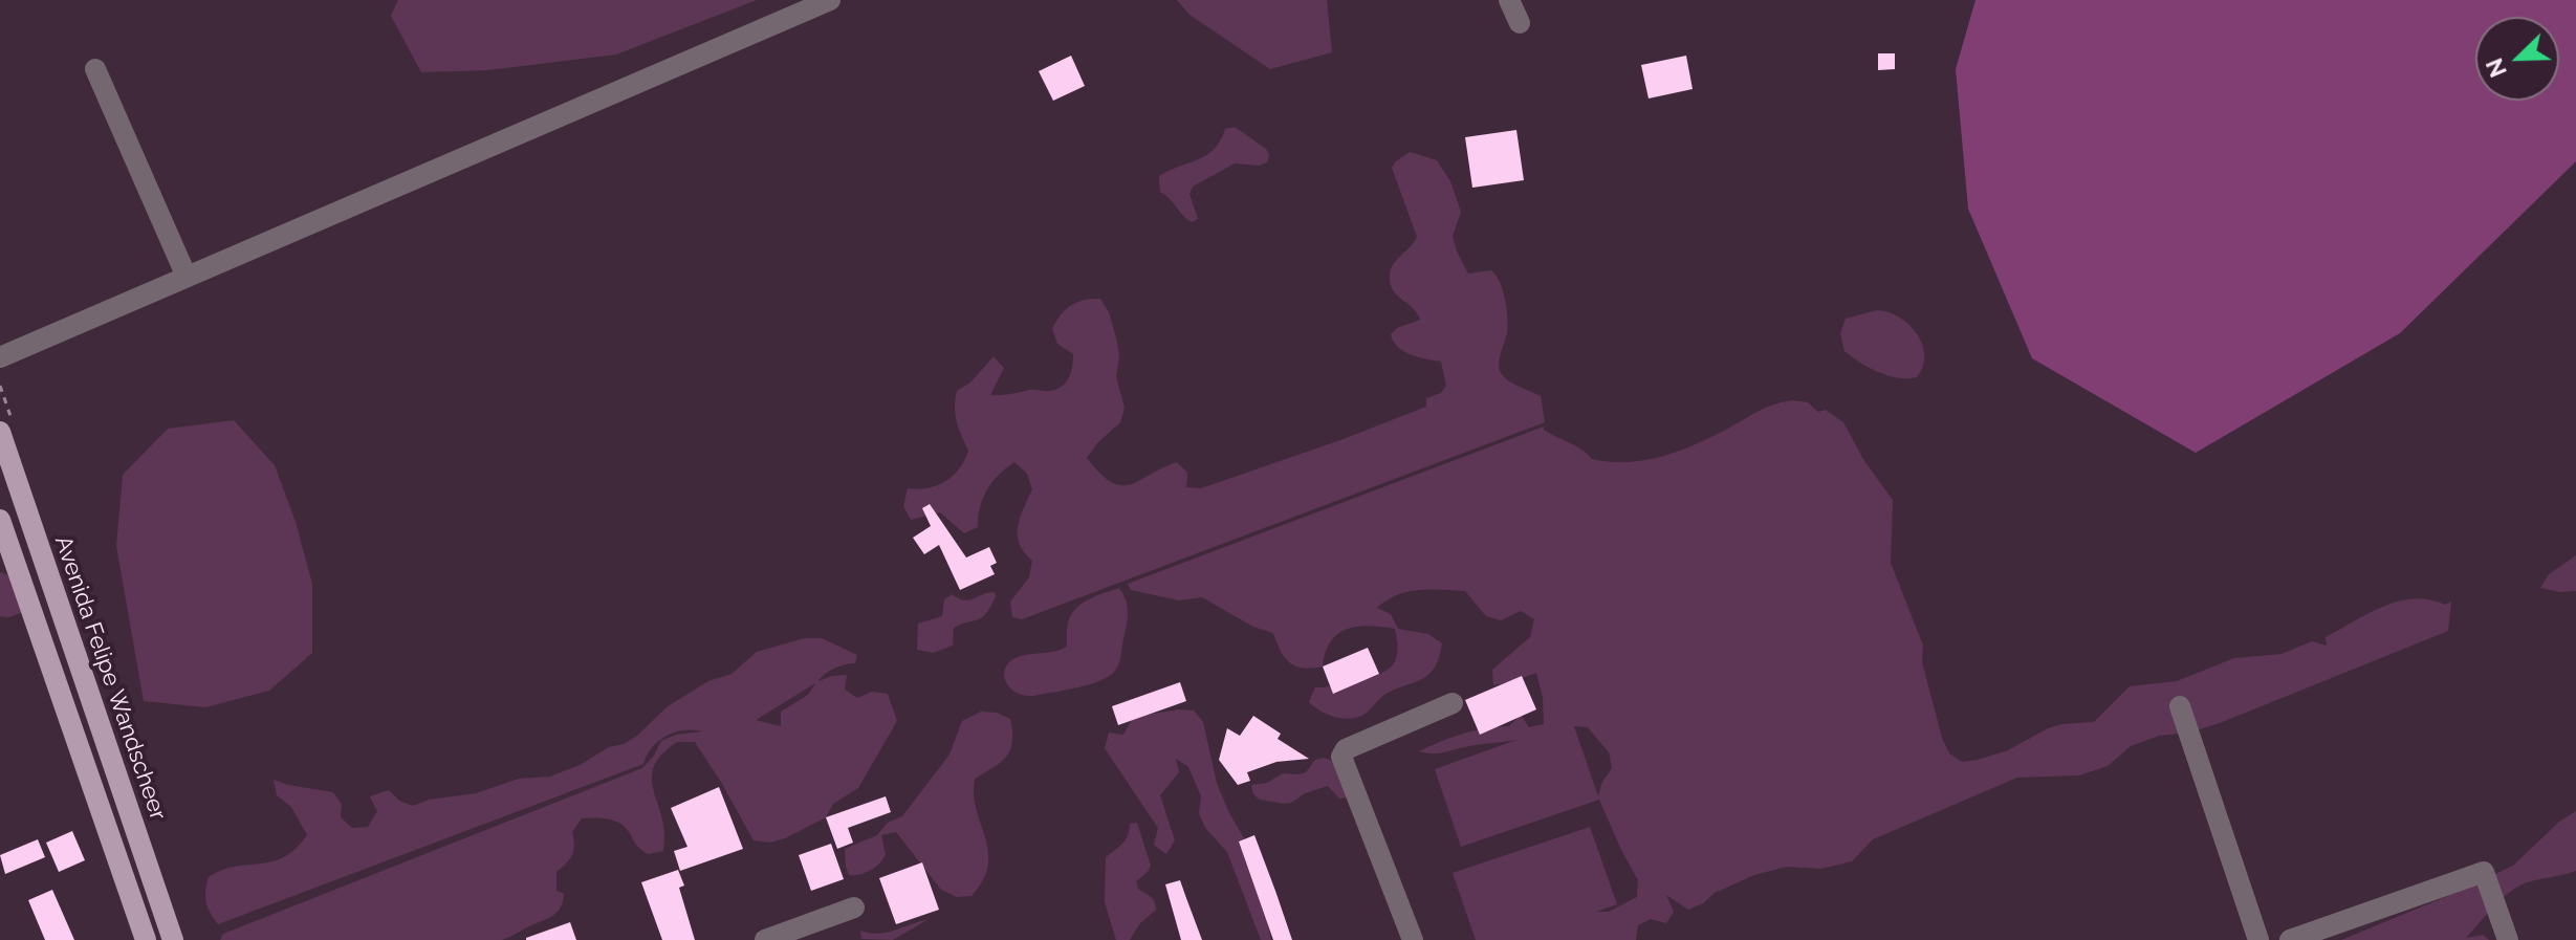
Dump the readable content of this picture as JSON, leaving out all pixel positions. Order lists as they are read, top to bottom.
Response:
{
  "streets": {
    "main road": ["Avenida Felipe Wandscheer"]
  },
  "north": "bottom left"
}
